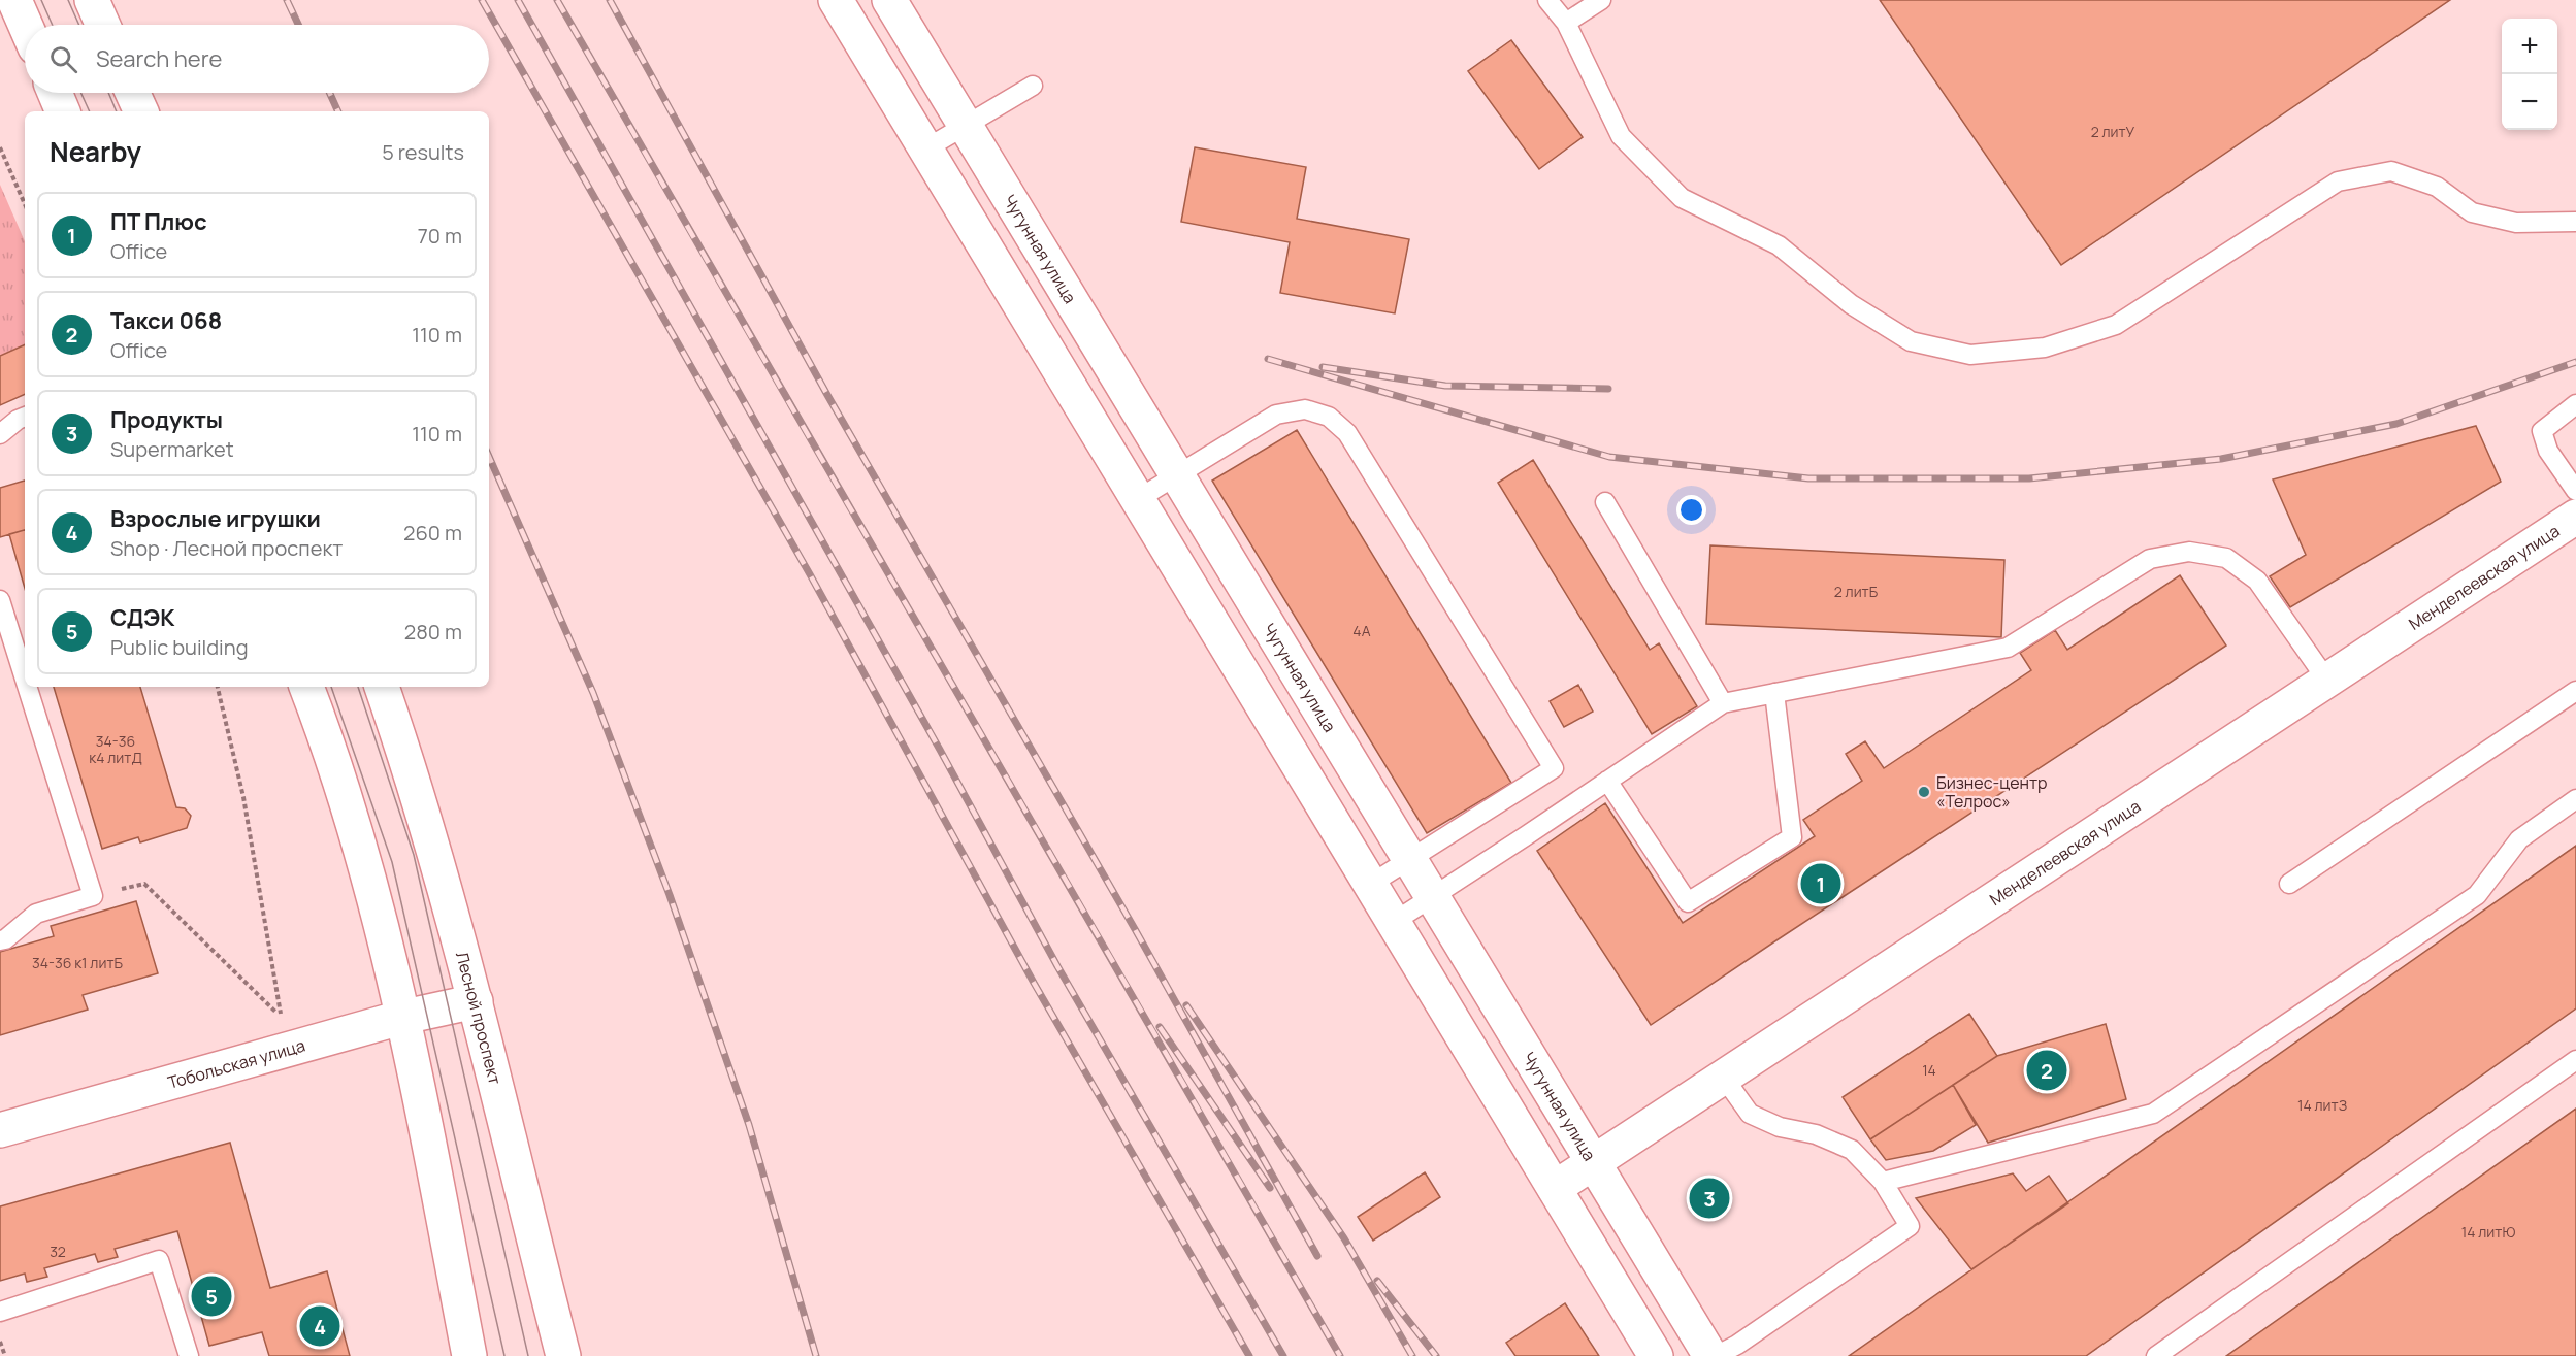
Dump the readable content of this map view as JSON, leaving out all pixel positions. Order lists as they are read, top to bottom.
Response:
{
  "streets": {
    "street": [
      "Чугунная улица",
      "Менделеевская улица",
      "Лесной проспект",
      "Тобольская улица"
    ]
  },
  "crossings": [
    ["Чугунная улица", "Менделеевская улица"],
    ["Лесной проспект", "Тобольская улица"]
  ],
  "places": ["Бизнес-центр «Телрос»"],
  "house_numbers": [
    "2 литУ",
    "2 литБ",
    "4А",
    "34-36 к4 литД",
    "34-36 к1 литБ",
    "14",
    "14 литЗ",
    "14 литЮ",
    "32"
  ],
  "page": {
    "map_buttons": ["+", "−"],
    "search": "Search here",
    "heading": ["Nearby", "5 results"],
    "list": [
      {
        "mark": "1",
        "name": "ПТ Плюс",
        "note": "Office",
        "value": "70 m"
      },
      {
        "mark": "2",
        "name": "Такси 068",
        "note": "Office",
        "value": "110 m"
      },
      {
        "mark": "3",
        "name": "Продукты",
        "note": "Supermarket",
        "value": "110 m"
      },
      {
        "mark": "4",
        "name": "Взрослые игрушки",
        "note": "Shop · Лесной проспект",
        "value": "260 m"
      },
      {
        "mark": "5",
        "name": "СДЭК",
        "note": "Public building",
        "value": "280 m"
      }
    ],
    "pins": [
      "1",
      "2",
      "3",
      "5",
      "4"
    ]
  }
}
